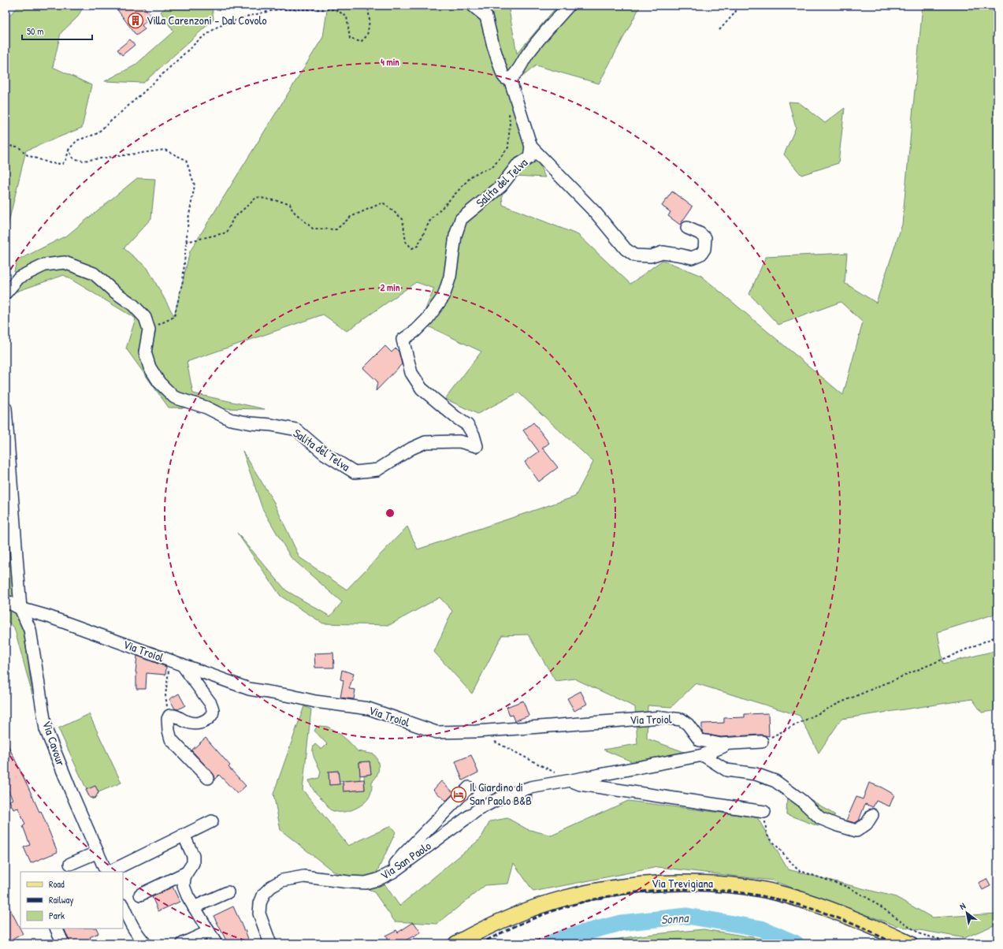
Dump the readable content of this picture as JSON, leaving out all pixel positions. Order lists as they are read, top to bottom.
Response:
{
  "streets": {
    "main road": ["Via Trevigiana"],
    "street": [
      "Salita del Telva",
      "Via Troiol",
      "Via Cavour",
      "Via San Paolo"
    ]
  },
  "crossings": [
    ["Via Troiol", "Via Cavour"],
    ["Via Troiol", "Via San Paolo"]
  ],
  "water": ["Sonna"],
  "places": {
    "building": ["Villa Carenzoni - Dal Covolo"],
    "hotel": ["Il Giardino di San Paolo B&B"]
  },
  "legend": ["Road", "Railway", "Park"],
  "scale_bar": "50 m",
  "north": "top left",
  "rings": ["4 min", "2 min"]
}
